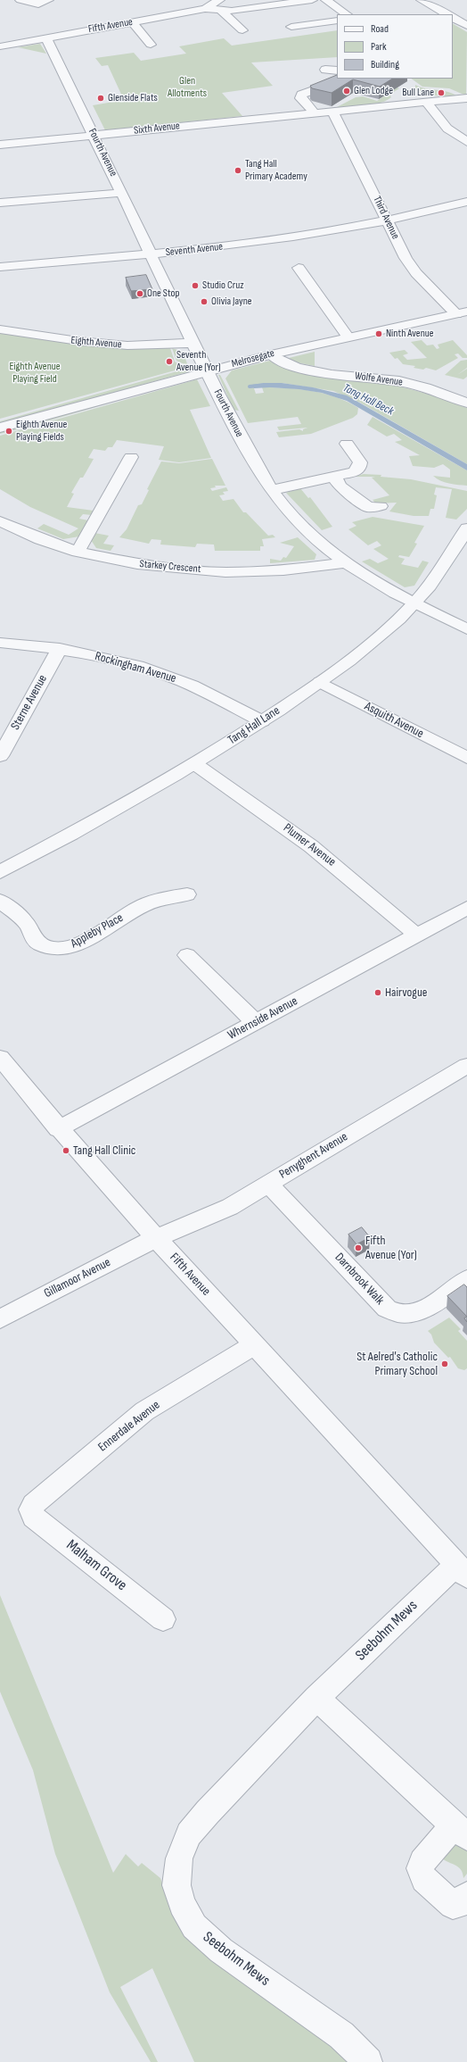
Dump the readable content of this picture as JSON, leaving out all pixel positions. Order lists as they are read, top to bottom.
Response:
{
  "streets": {
    "street": [
      "Fifth Avenue",
      "Sixth Avenue",
      "Fourth Avenue",
      "Third Avenue",
      "Seventh Avenue",
      "Eighth Avenue",
      "Melrosegate",
      "Wolfe Avenue",
      "Starkey Crescent",
      "Rockingham Avenue",
      "Sterne Avenue",
      "Asquith Avenue",
      "Tang Hall Lane",
      "Plumer Avenue",
      "Appleby Place",
      "Whernside Avenue",
      "Penyghent Avenue",
      "Gillamoor Avenue",
      "Darnbrook Walk",
      "Ennerdale Avenue",
      "Malham Grove",
      "Seebohm Mews"
    ]
  },
  "crossings": [
    ["Fifth Avenue", "Fourth Avenue"],
    ["Fifth Avenue", "Whernside Avenue"],
    ["Fifth Avenue", "Penyghent Avenue"],
    ["Fifth Avenue", "Gillamoor Avenue"],
    ["Fifth Avenue", "Ennerdale Avenue"],
    ["Fifth Avenue", "Seebohm Mews"],
    ["Sixth Avenue", "Fourth Avenue"],
    ["Sixth Avenue", "Third Avenue"],
    ["Fourth Avenue", "Seventh Avenue"],
    ["Fourth Avenue", "Eighth Avenue"],
    ["Fourth Avenue", "Melrosegate"],
    ["Fourth Avenue", "Starkey Crescent"],
    ["Fourth Avenue", "Tang Hall Lane"],
    ["Third Avenue", "Seventh Avenue"],
    ["Third Avenue", "Melrosegate"],
    ["Melrosegate", "Wolfe Avenue"],
    ["Rockingham Avenue", "Sterne Avenue"],
    ["Rockingham Avenue", "Tang Hall Lane"],
    ["Asquith Avenue", "Tang Hall Lane"],
    ["Tang Hall Lane", "Plumer Avenue"],
    ["Plumer Avenue", "Whernside Avenue"],
    ["Penyghent Avenue", "Gillamoor Avenue"],
    ["Penyghent Avenue", "Darnbrook Walk"],
    ["Ennerdale Avenue", "Malham Grove"]
  ],
  "water": ["Tang Hall Beck"],
  "parks": ["Glen Allotments", "Eighth Avenue Playing Field"],
  "places": [
    "Glen Lodge",
    "Bull Lane",
    "Glenside Flats",
    "Tang Hall Primary Academy",
    "Studio Cruz",
    "One Stop",
    "Olivia Jayne",
    "Ninth Avenue",
    "Seventh Avenue (Yor)",
    "Eighth Avenue Playing Fields",
    "Hairvogue",
    "Tang Hall Clinic",
    "Fifth Avenue (Yor)",
    "St Aelred's Catholic Primary School"
  ],
  "legend": ["Road", "Park", "Building"]
}
